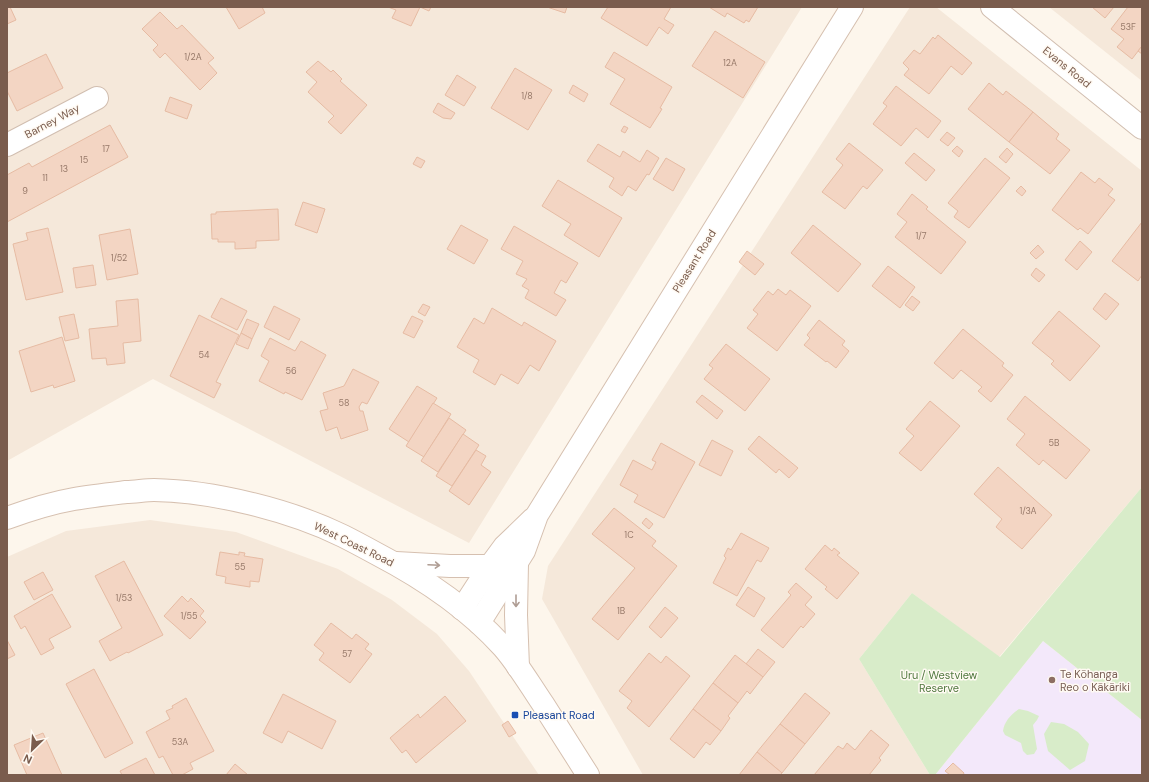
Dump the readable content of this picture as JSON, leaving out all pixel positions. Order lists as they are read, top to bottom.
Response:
{
  "streets": {
    "main road": [
      "Evans Road",
      "Barney Way",
      "Pleasant Road",
      "West Coast Road"
    ]
  },
  "crossings": [
    ["Pleasant Road", "West Coast Road"]
  ],
  "parks": ["Uru / Westview Reserve"],
  "places": {
    "other": ["Te Kōhanga Reo o Kākāriki"],
    "transit": ["Pleasant Road"]
  },
  "house_numbers": [
    "53F",
    "1/2A",
    "12A",
    "1/8",
    "17",
    "15",
    "13",
    "11",
    "9",
    "1/7",
    "1/52",
    "54",
    "56",
    "58",
    "5B",
    "1/3A",
    "1C",
    "55",
    "1/53",
    "1B",
    "1/55",
    "57",
    "53A"
  ],
  "north": "bottom left"
}
